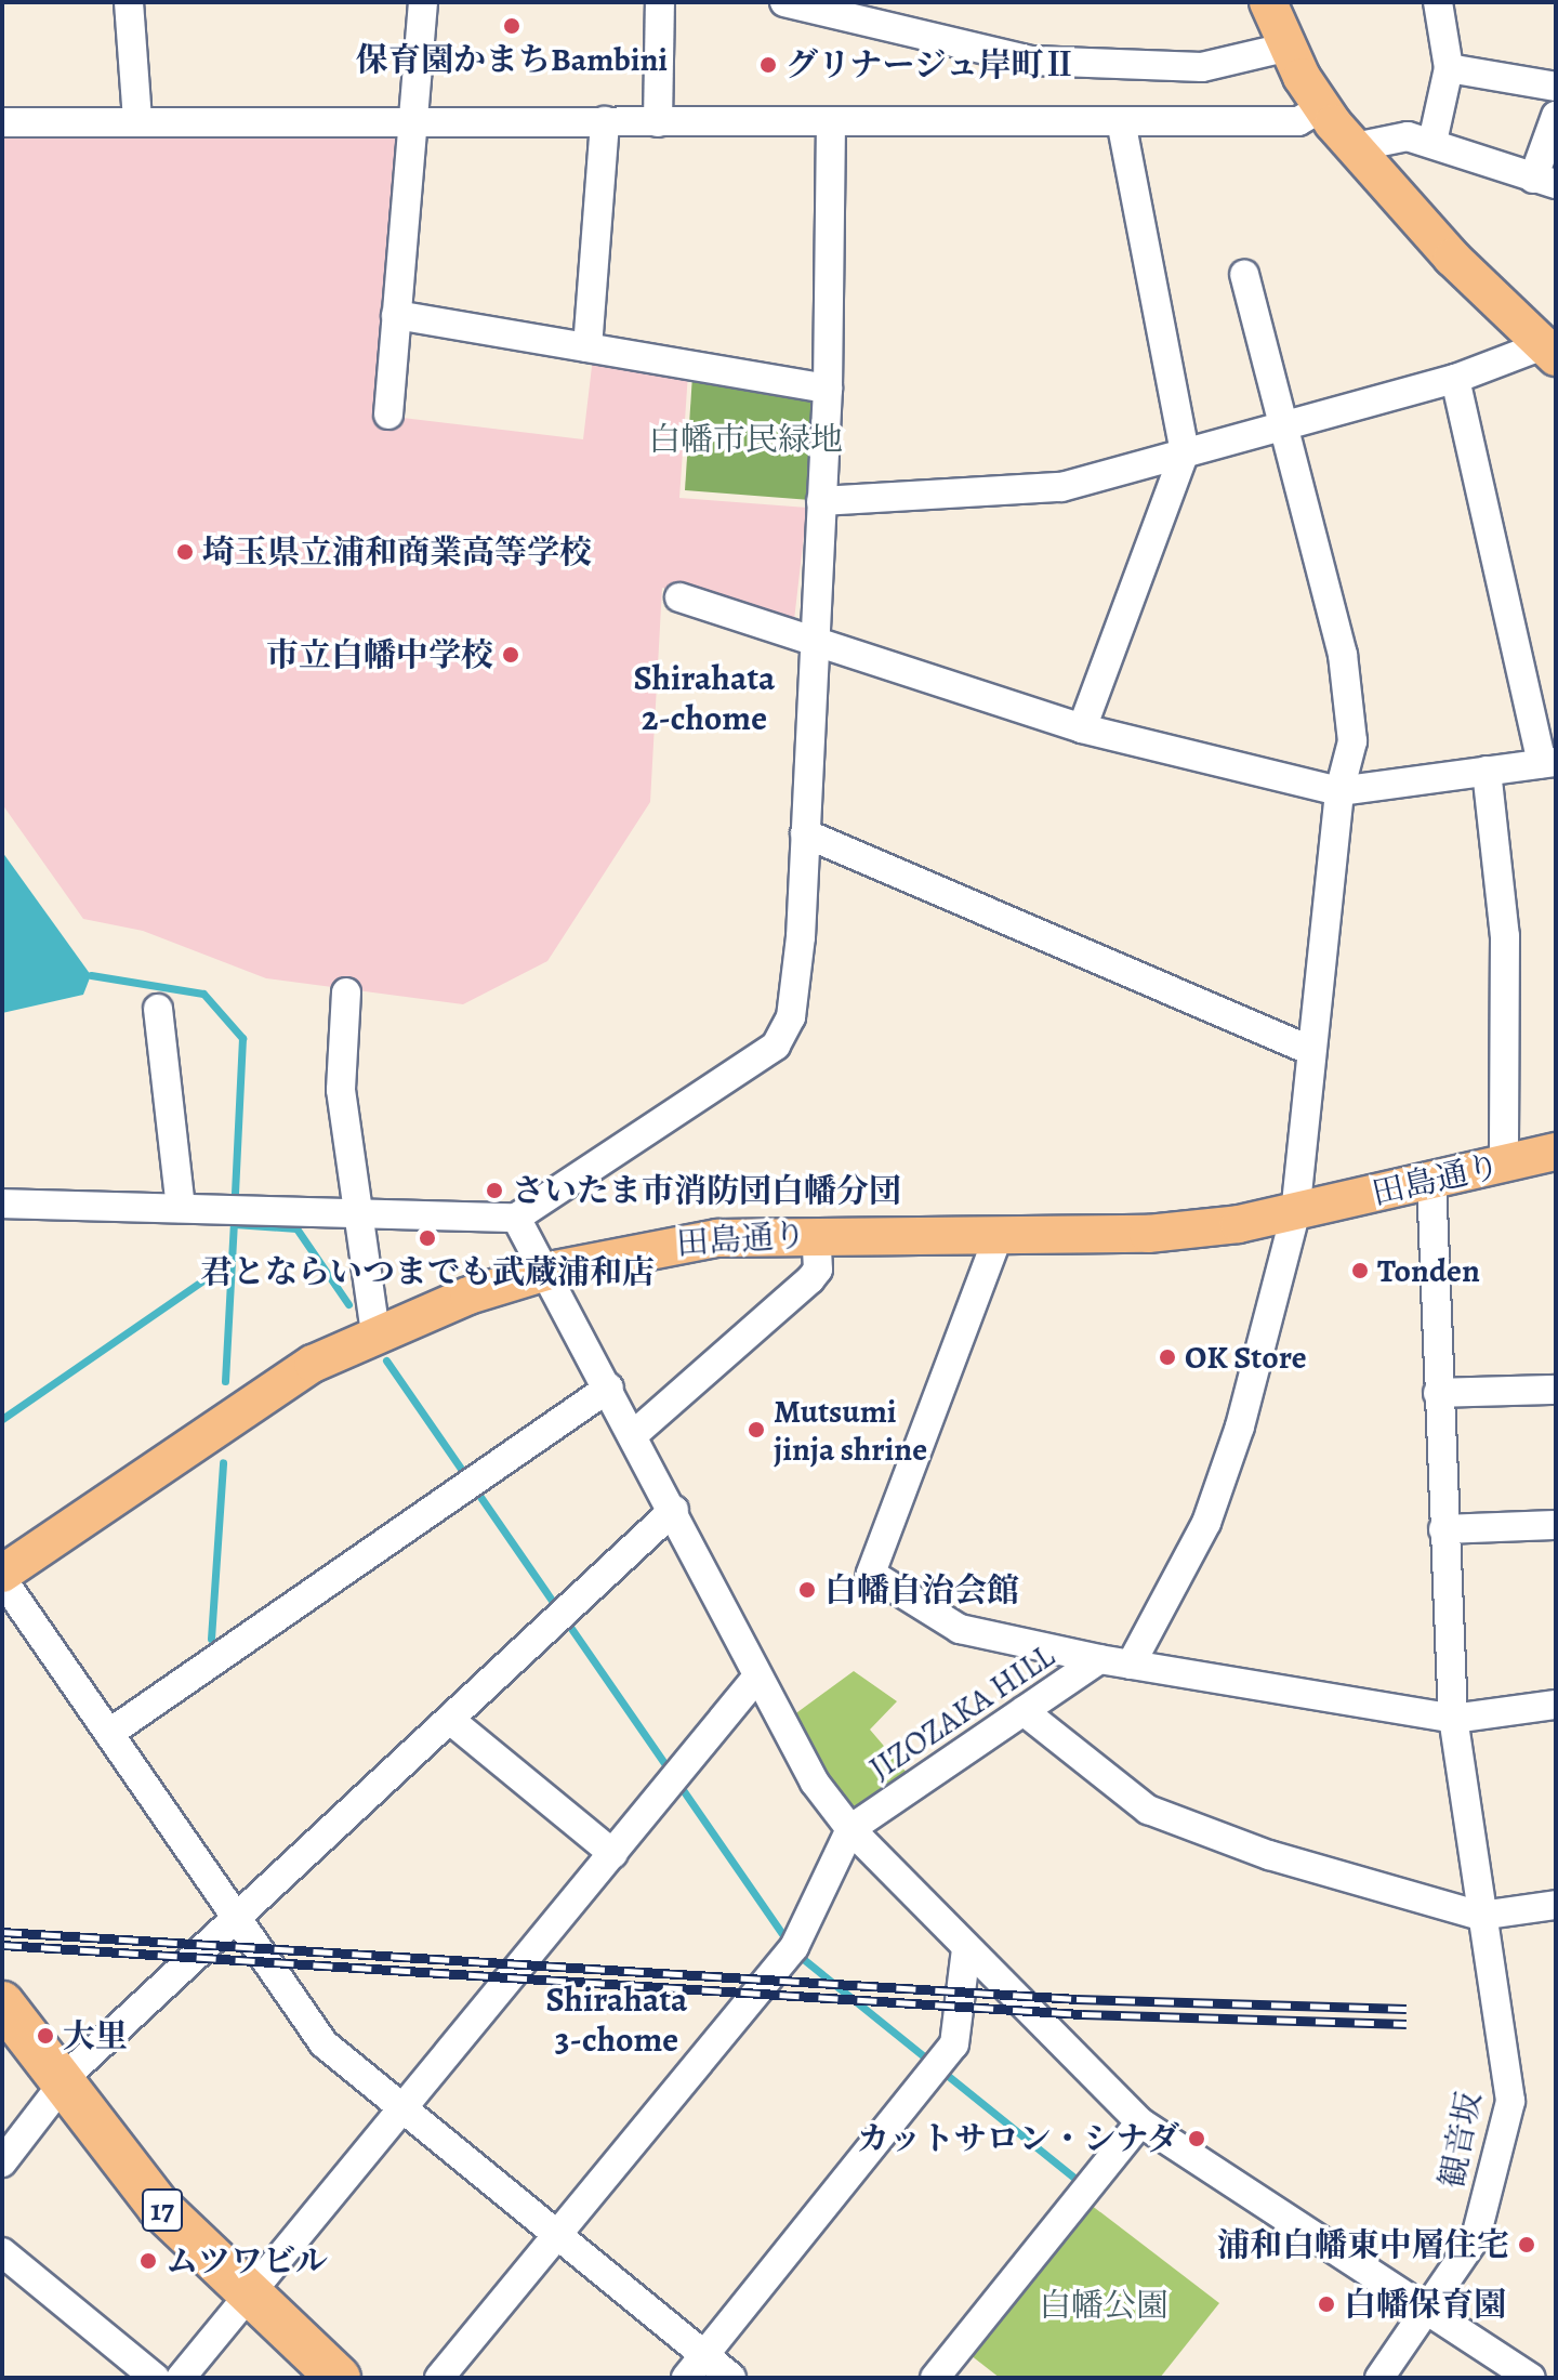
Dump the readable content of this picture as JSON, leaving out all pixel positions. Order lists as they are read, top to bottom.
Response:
{
  "streets": {
    "highway": ["17"],
    "main road": ["田島通り"],
    "street": ["JIZOZAKA HILL", "観音坂"]
  },
  "crossings": [
    ["田島通り", "観音坂"]
  ],
  "districts": ["Shirahata 2-chome", "Shirahata 3-chome"],
  "parks": ["白幡市民緑地", "白幡公園"],
  "places": [
    "保育園かまちBambini",
    "グリナージュ岸町Ⅱ",
    "埼玉県立浦和商業高等学校",
    "市立白幡中学校",
    "さいたま市消防団白幡分団",
    "君とならいつまでも武蔵浦和店",
    "Tonden",
    "OK Store",
    "Mutsumi jinja shrine",
    "白幡自治会館",
    "大里",
    "カットサロン・シナダ",
    "浦和白幡東中層住宅",
    "ムツワビル",
    "白幡保育園"
  ]
}
